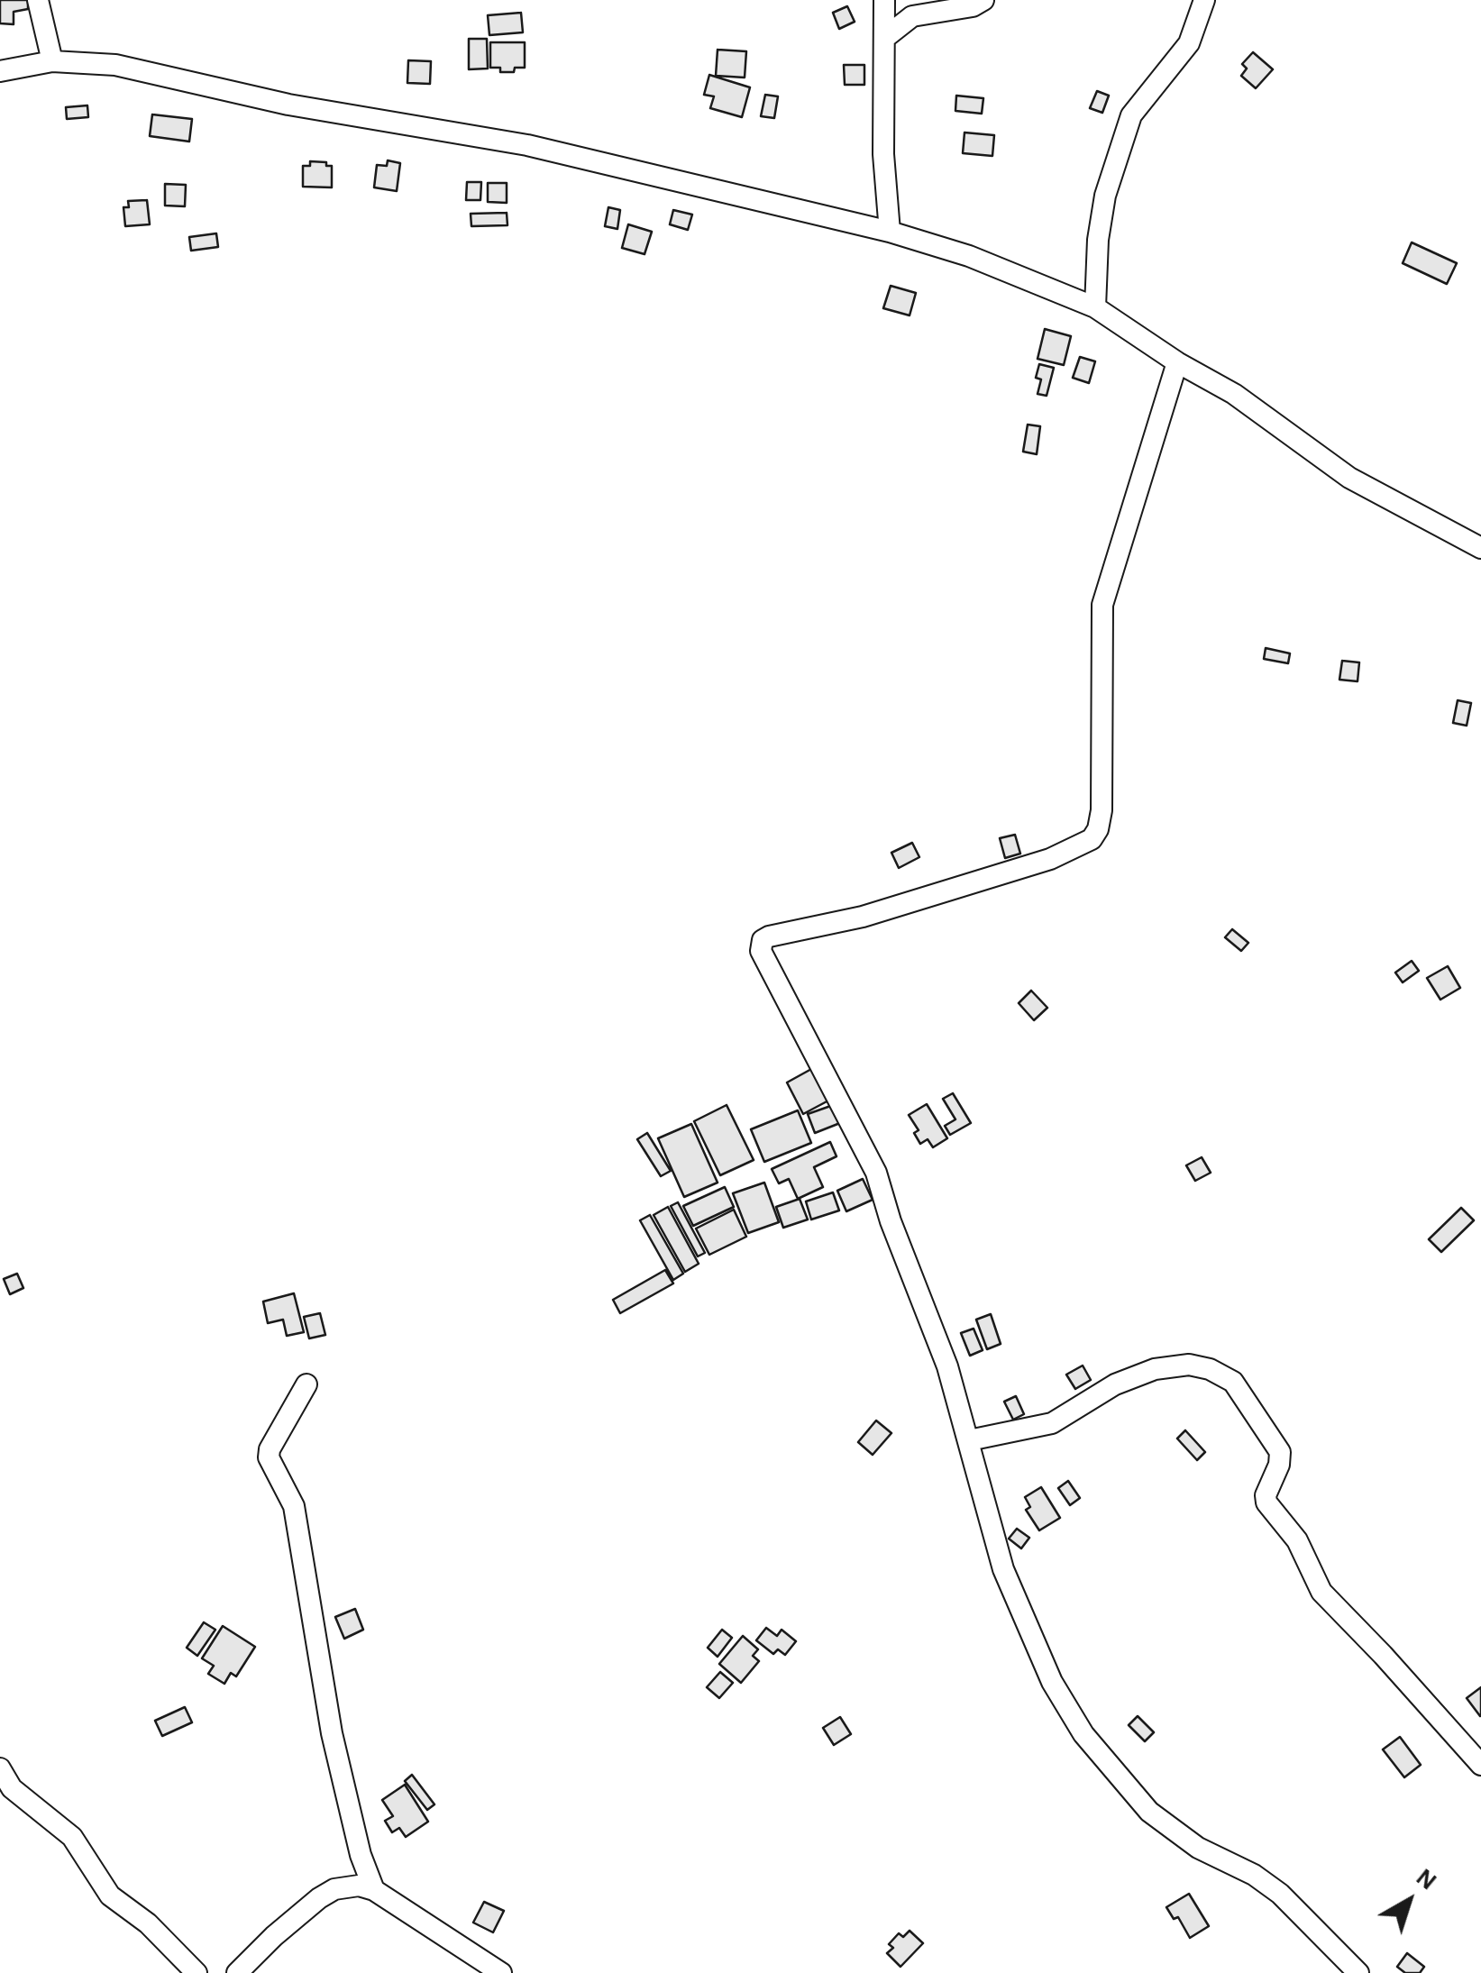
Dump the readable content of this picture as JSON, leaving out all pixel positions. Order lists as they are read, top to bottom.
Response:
{
  "north": "top right"
}
